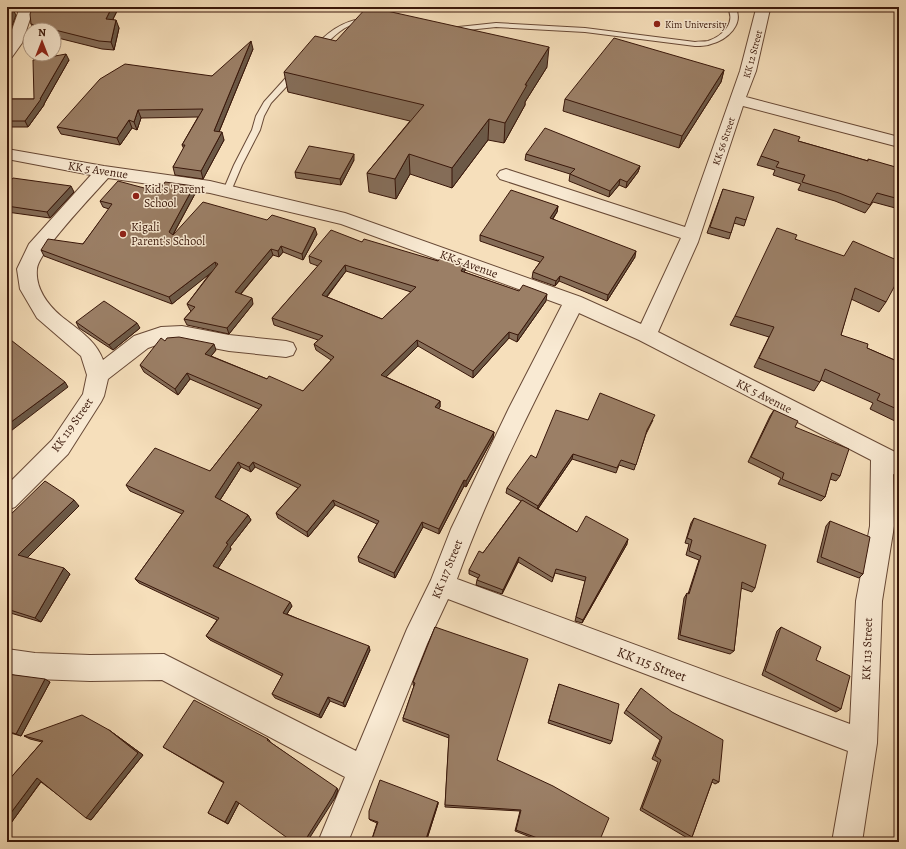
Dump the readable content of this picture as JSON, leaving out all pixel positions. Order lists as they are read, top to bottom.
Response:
{
  "streets": {
    "street": [
      "KK 12 Street",
      "KK 56 Street",
      "KK 5 Avenue",
      "KK 119 Street",
      "KK 117 Street",
      "KK 113 Street",
      "KK 115 Street"
    ]
  },
  "crossings": [
    ["KK 12 Street", "KK 56 Street"],
    ["KK 56 Street", "KK 5 Avenue"],
    ["KK 5 Avenue", "KK 117 Street"],
    ["KK 5 Avenue", "KK 113 Street"],
    ["KK 117 Street", "KK 115 Street"],
    ["KK 113 Street", "KK 115 Street"]
  ],
  "places": ["Kim University", "Kid's 'Parent School", "Kigali Parent's School"],
  "north": "top"
}
